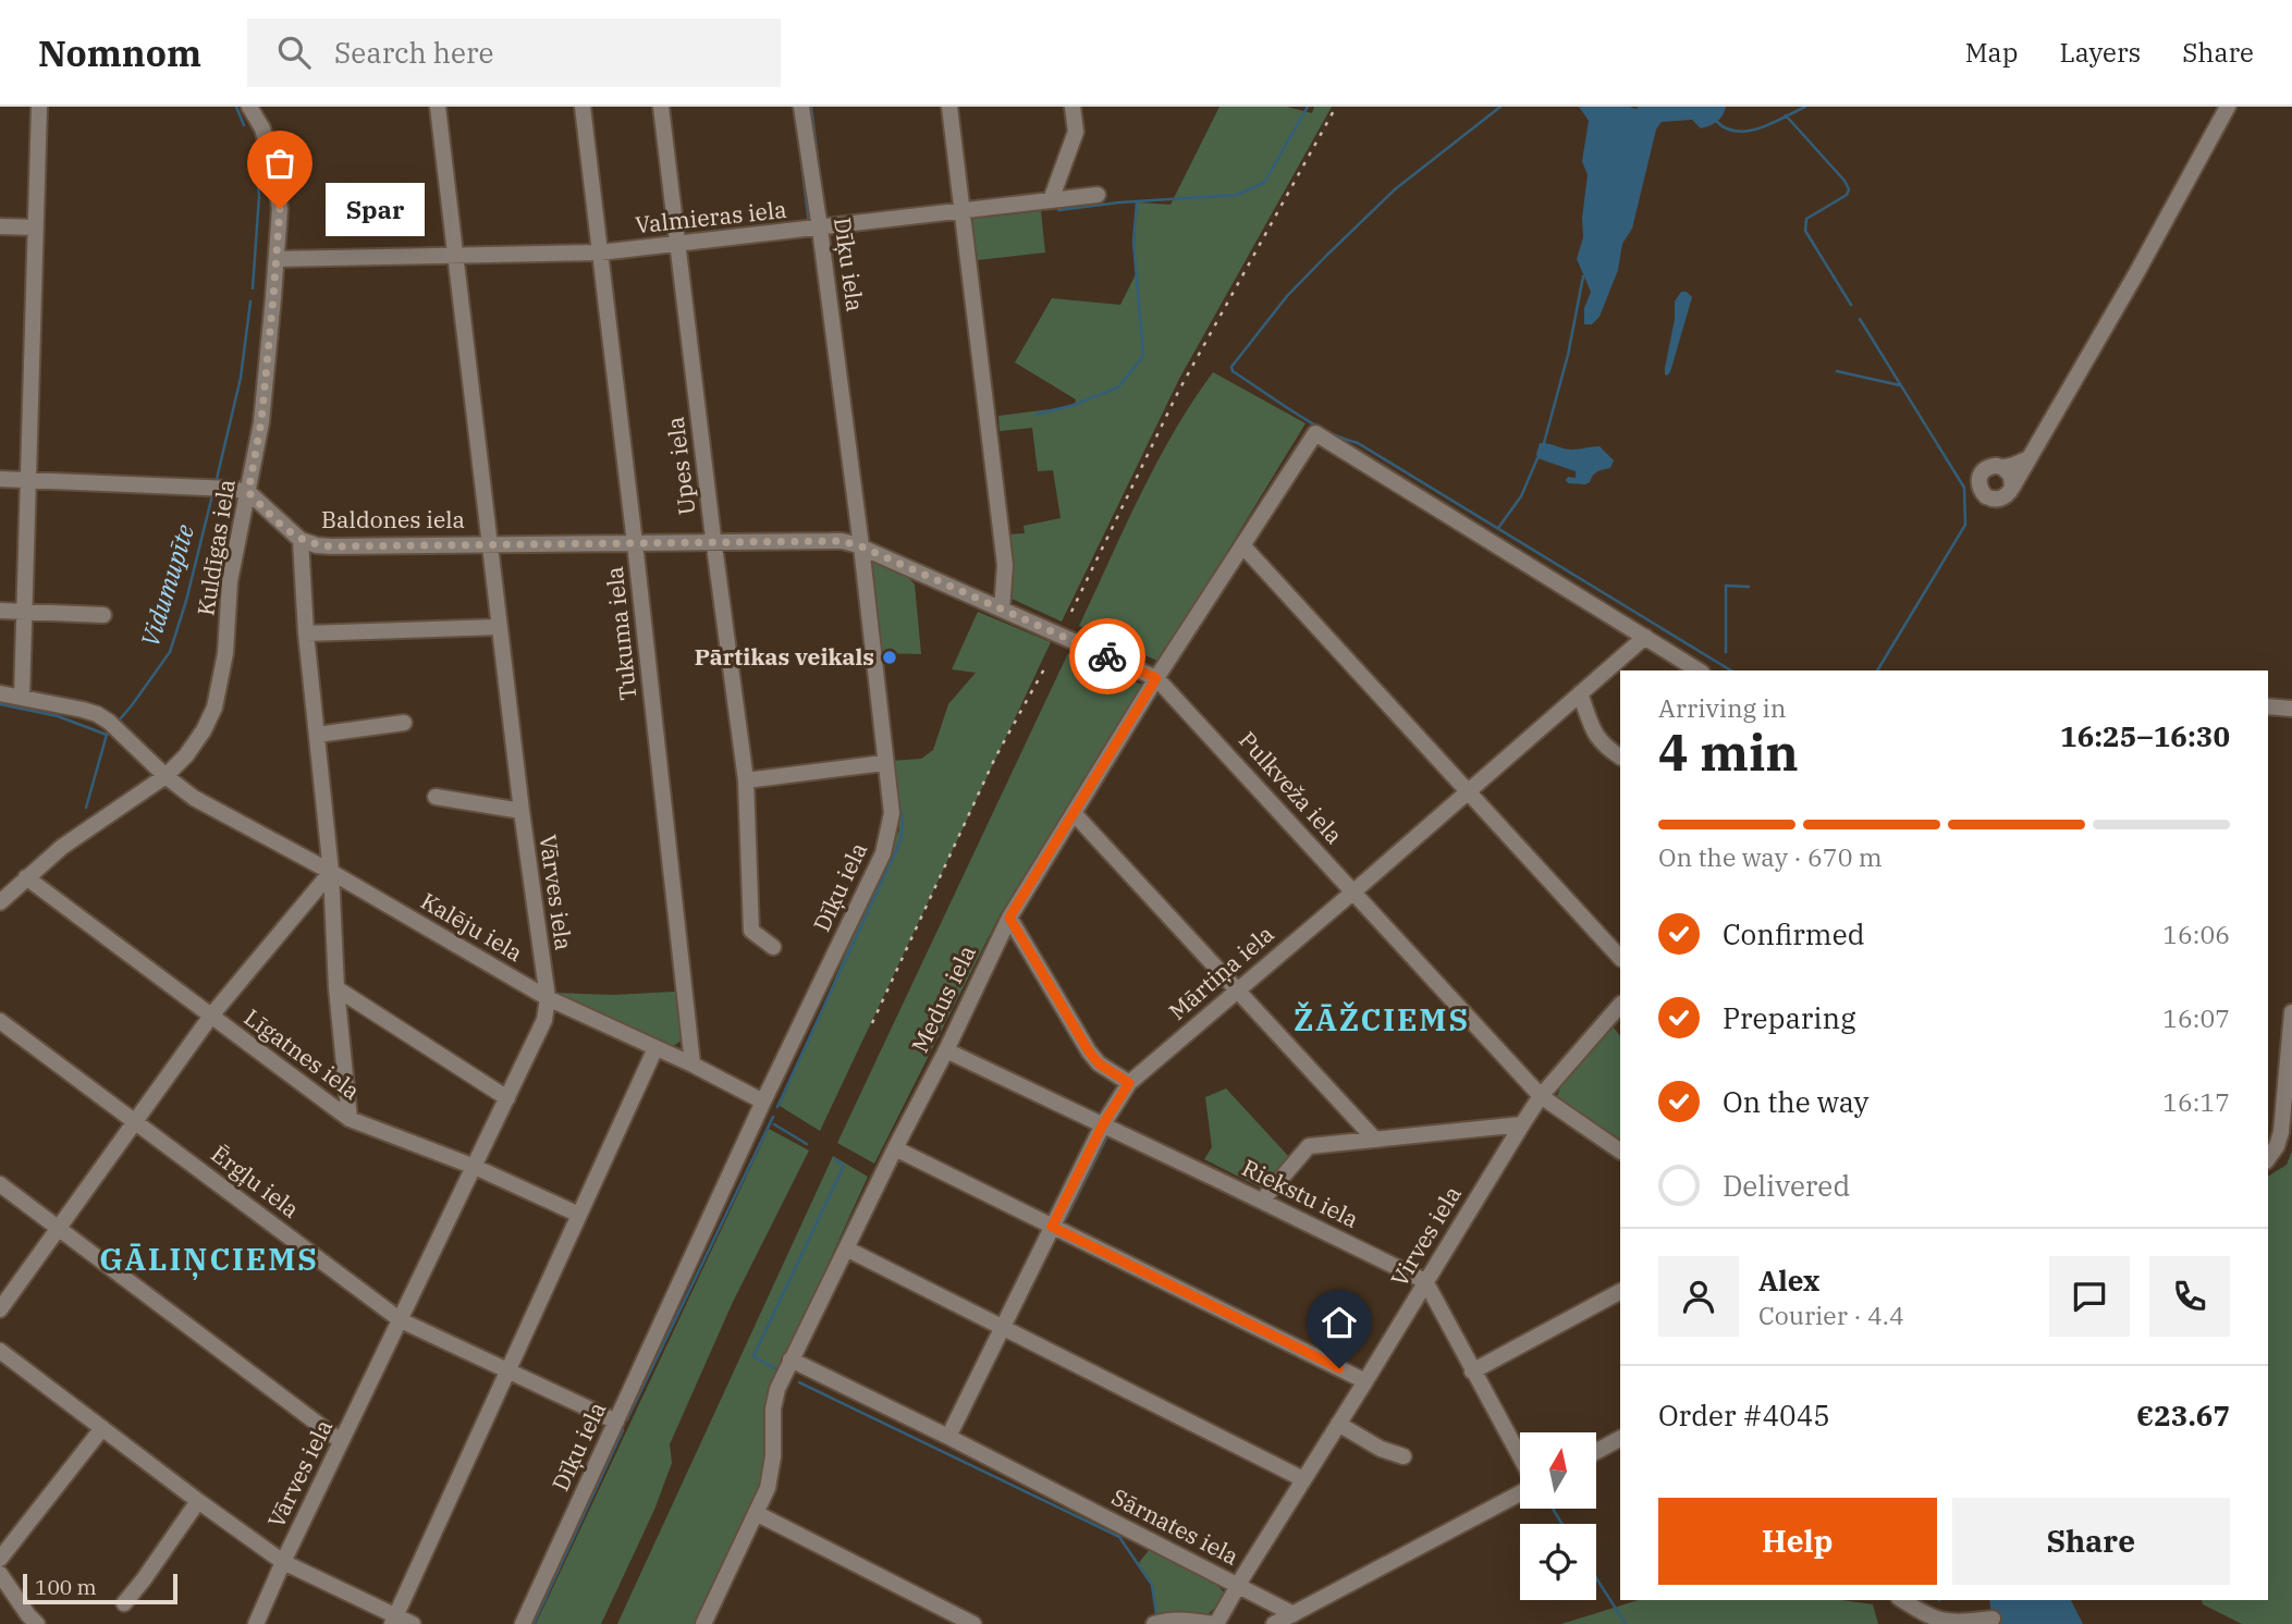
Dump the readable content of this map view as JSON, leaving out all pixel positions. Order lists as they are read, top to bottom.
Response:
{
  "streets": {
    "street": [
      "Valmieras iela",
      "Dīķu iela",
      "Upes iela",
      "Baldones iela",
      "Kuldīgas iela",
      "Tukuma iela",
      "Pulkveža iela",
      "Vārves iela",
      "Kalēju iela",
      "Mārtiņa iela",
      "Medus iela",
      "Līgatnes iela",
      "Ērgļu iela",
      "Riekstu iela",
      "Virves iela",
      "Sārnates iela"
    ]
  },
  "crossings": [
    ["Valmieras iela", "Dīķu iela"],
    ["Valmieras iela", "Upes iela"],
    ["Valmieras iela", "Kuldīgas iela"],
    ["Valmieras iela", "Tukuma iela"],
    ["Valmieras iela", "Vārves iela"],
    ["Dīķu iela", "Baldones iela"],
    ["Dīķu iela", "Pulkveža iela"],
    ["Dīķu iela", "Kalēju iela"],
    ["Dīķu iela", "Ērgļu iela"],
    ["Upes iela", "Baldones iela"],
    ["Baldones iela", "Kuldīgas iela"],
    ["Baldones iela", "Tukuma iela"],
    ["Baldones iela", "Pulkveža iela"],
    ["Baldones iela", "Vārves iela"],
    ["Kuldīgas iela", "Kalēju iela"],
    ["Kuldīgas iela", "Līgatnes iela"],
    ["Tukuma iela", "Kalēju iela"],
    ["Pulkveža iela", "Mārtiņa iela"],
    ["Pulkveža iela", "Medus iela"],
    ["Pulkveža iela", "Virves iela"],
    ["Vārves iela", "Kalēju iela"],
    ["Vārves iela", "Līgatnes iela"],
    ["Vārves iela", "Ērgļu iela"],
    ["Mārtiņa iela", "Medus iela"],
    ["Mārtiņa iela", "Riekstu iela"],
    ["Mārtiņa iela", "Sārnates iela"],
    ["Medus iela", "Riekstu iela"],
    ["Medus iela", "Sārnates iela"],
    ["Riekstu iela", "Virves iela"],
    ["Virves iela", "Sārnates iela"]
  ],
  "districts": ["ŽĀŽCIEMS", "GĀLIŅCIEMS"],
  "water": ["Vidumupīte"],
  "places": ["Spar", "Pārtikas veikals"],
  "scale_bar": "100 m",
  "north": "top",
  "page": {
    "header": "Nomnom",
    "search": "Search here",
    "nav": ["Map", "Layers", "Share"],
    "bubble": "Spar",
    "heading": ["4 min", "Arriving in", "16:25–16:30"],
    "panel": [
      "Alex",
      "Courier · 4.4",
      "Order #4045",
      "€23.67"
    ],
    "bar": "On the way · 670 m",
    "list": [
      ["Confirmed", "16:06"],
      ["Preparing", "16:07"],
      ["On the way", "16:17"],
      "Delivered"
    ],
    "buttons": ["Help", "Share"],
    "scale": "100 m"
  }
}
